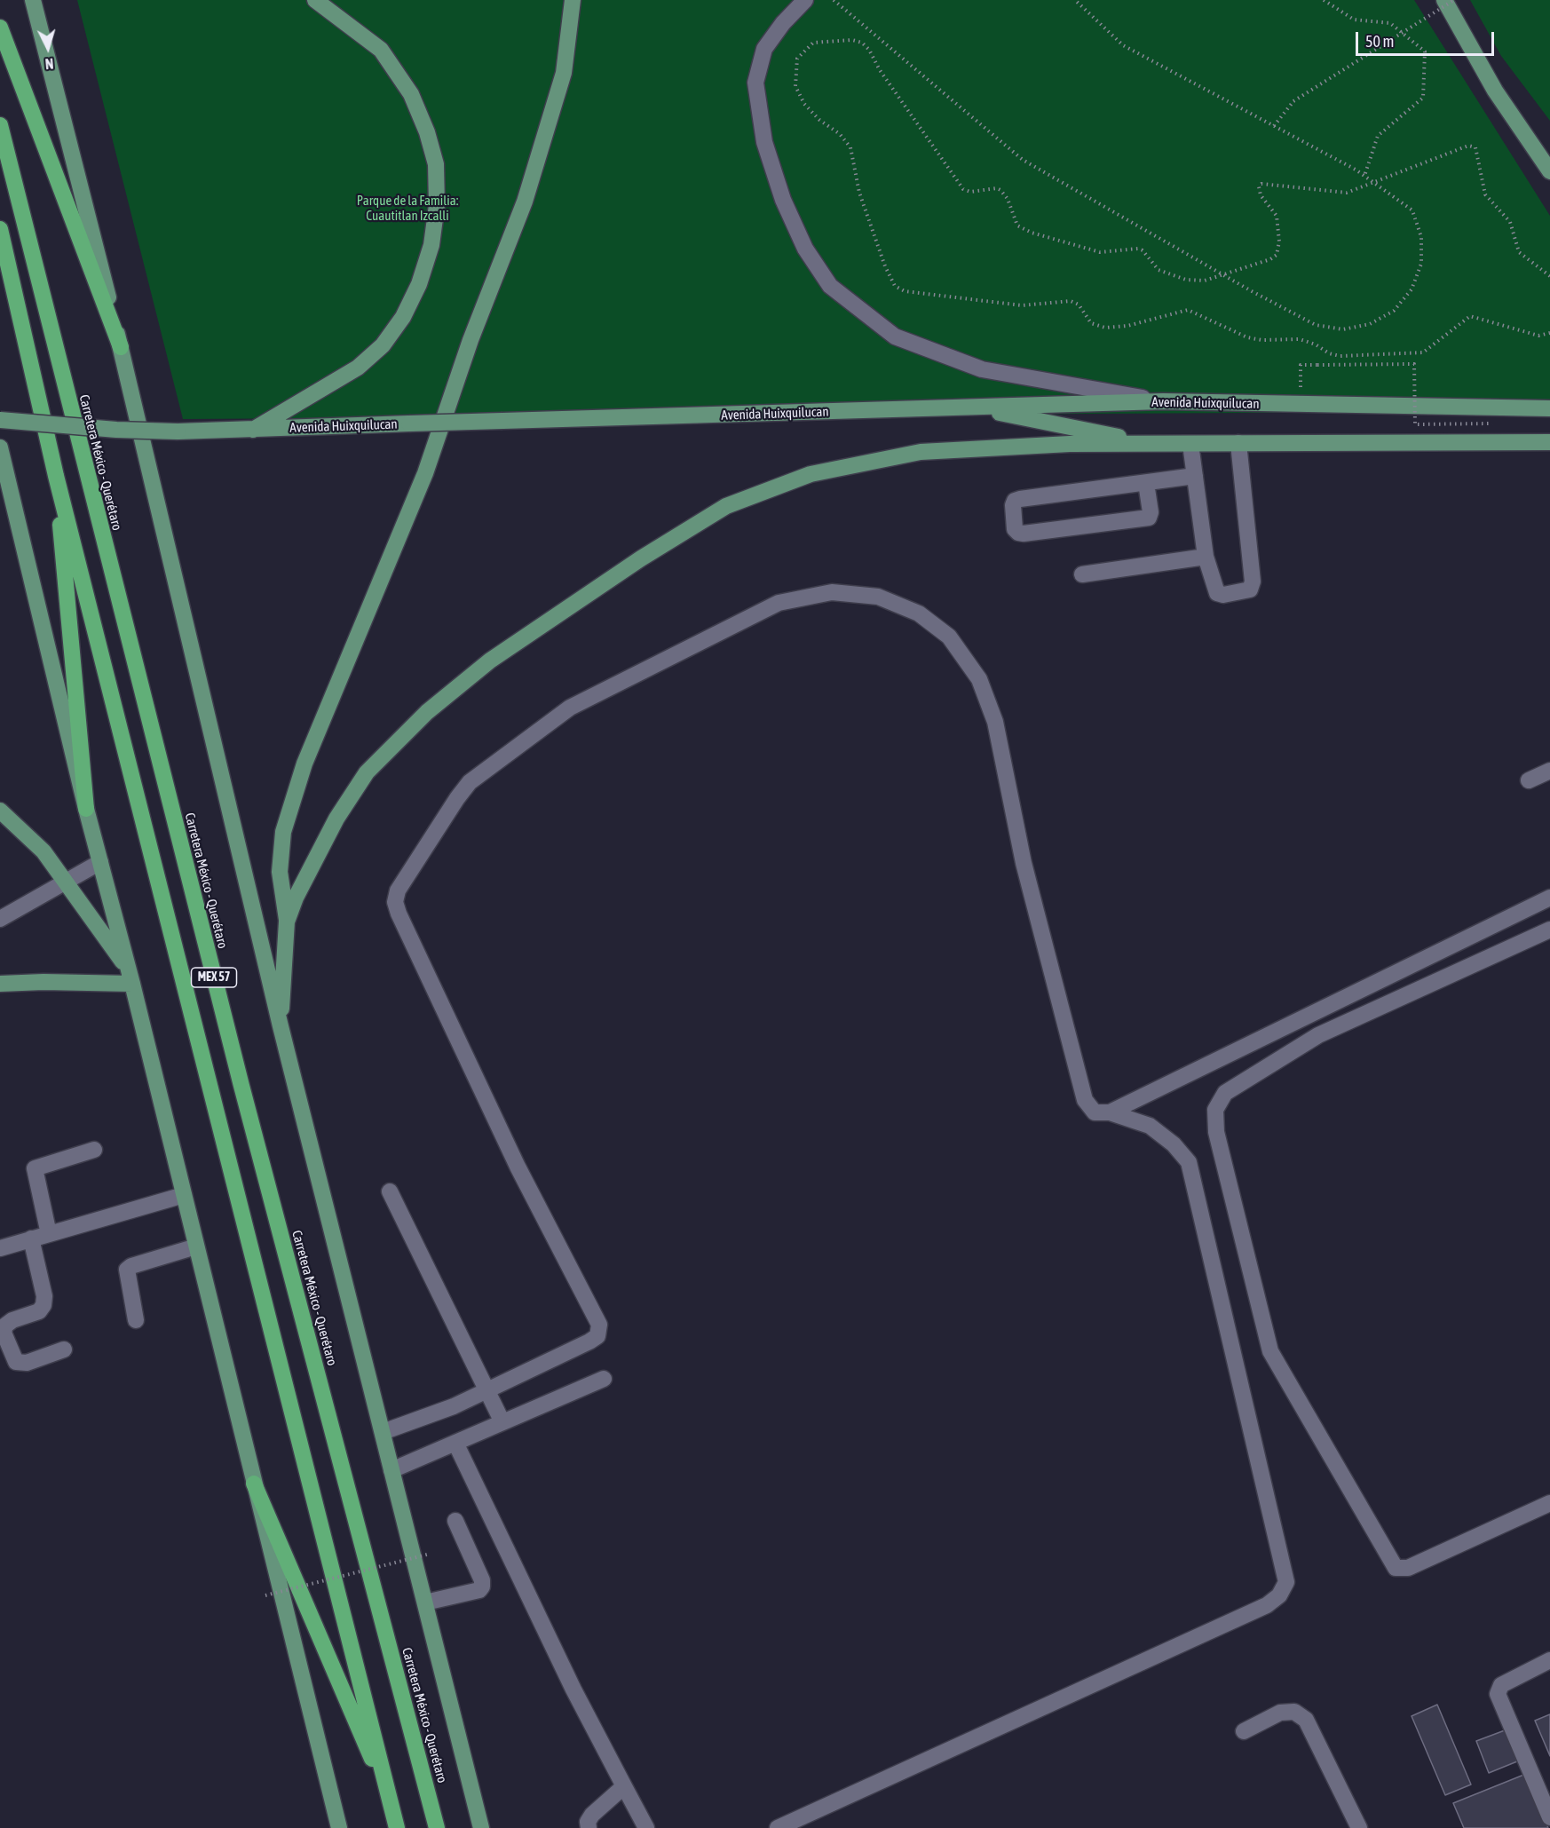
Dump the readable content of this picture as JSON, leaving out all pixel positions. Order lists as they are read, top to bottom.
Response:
{
  "streets": {
    "highway": ["Carretera México - Querétaro", "MEX 57"],
    "main road": ["Avenida Huixquilucan"]
  },
  "parks": ["Parque de la Familia: Cuautitlan Izcalli"],
  "scale_bar": "50 m",
  "north": "bottom"
}
